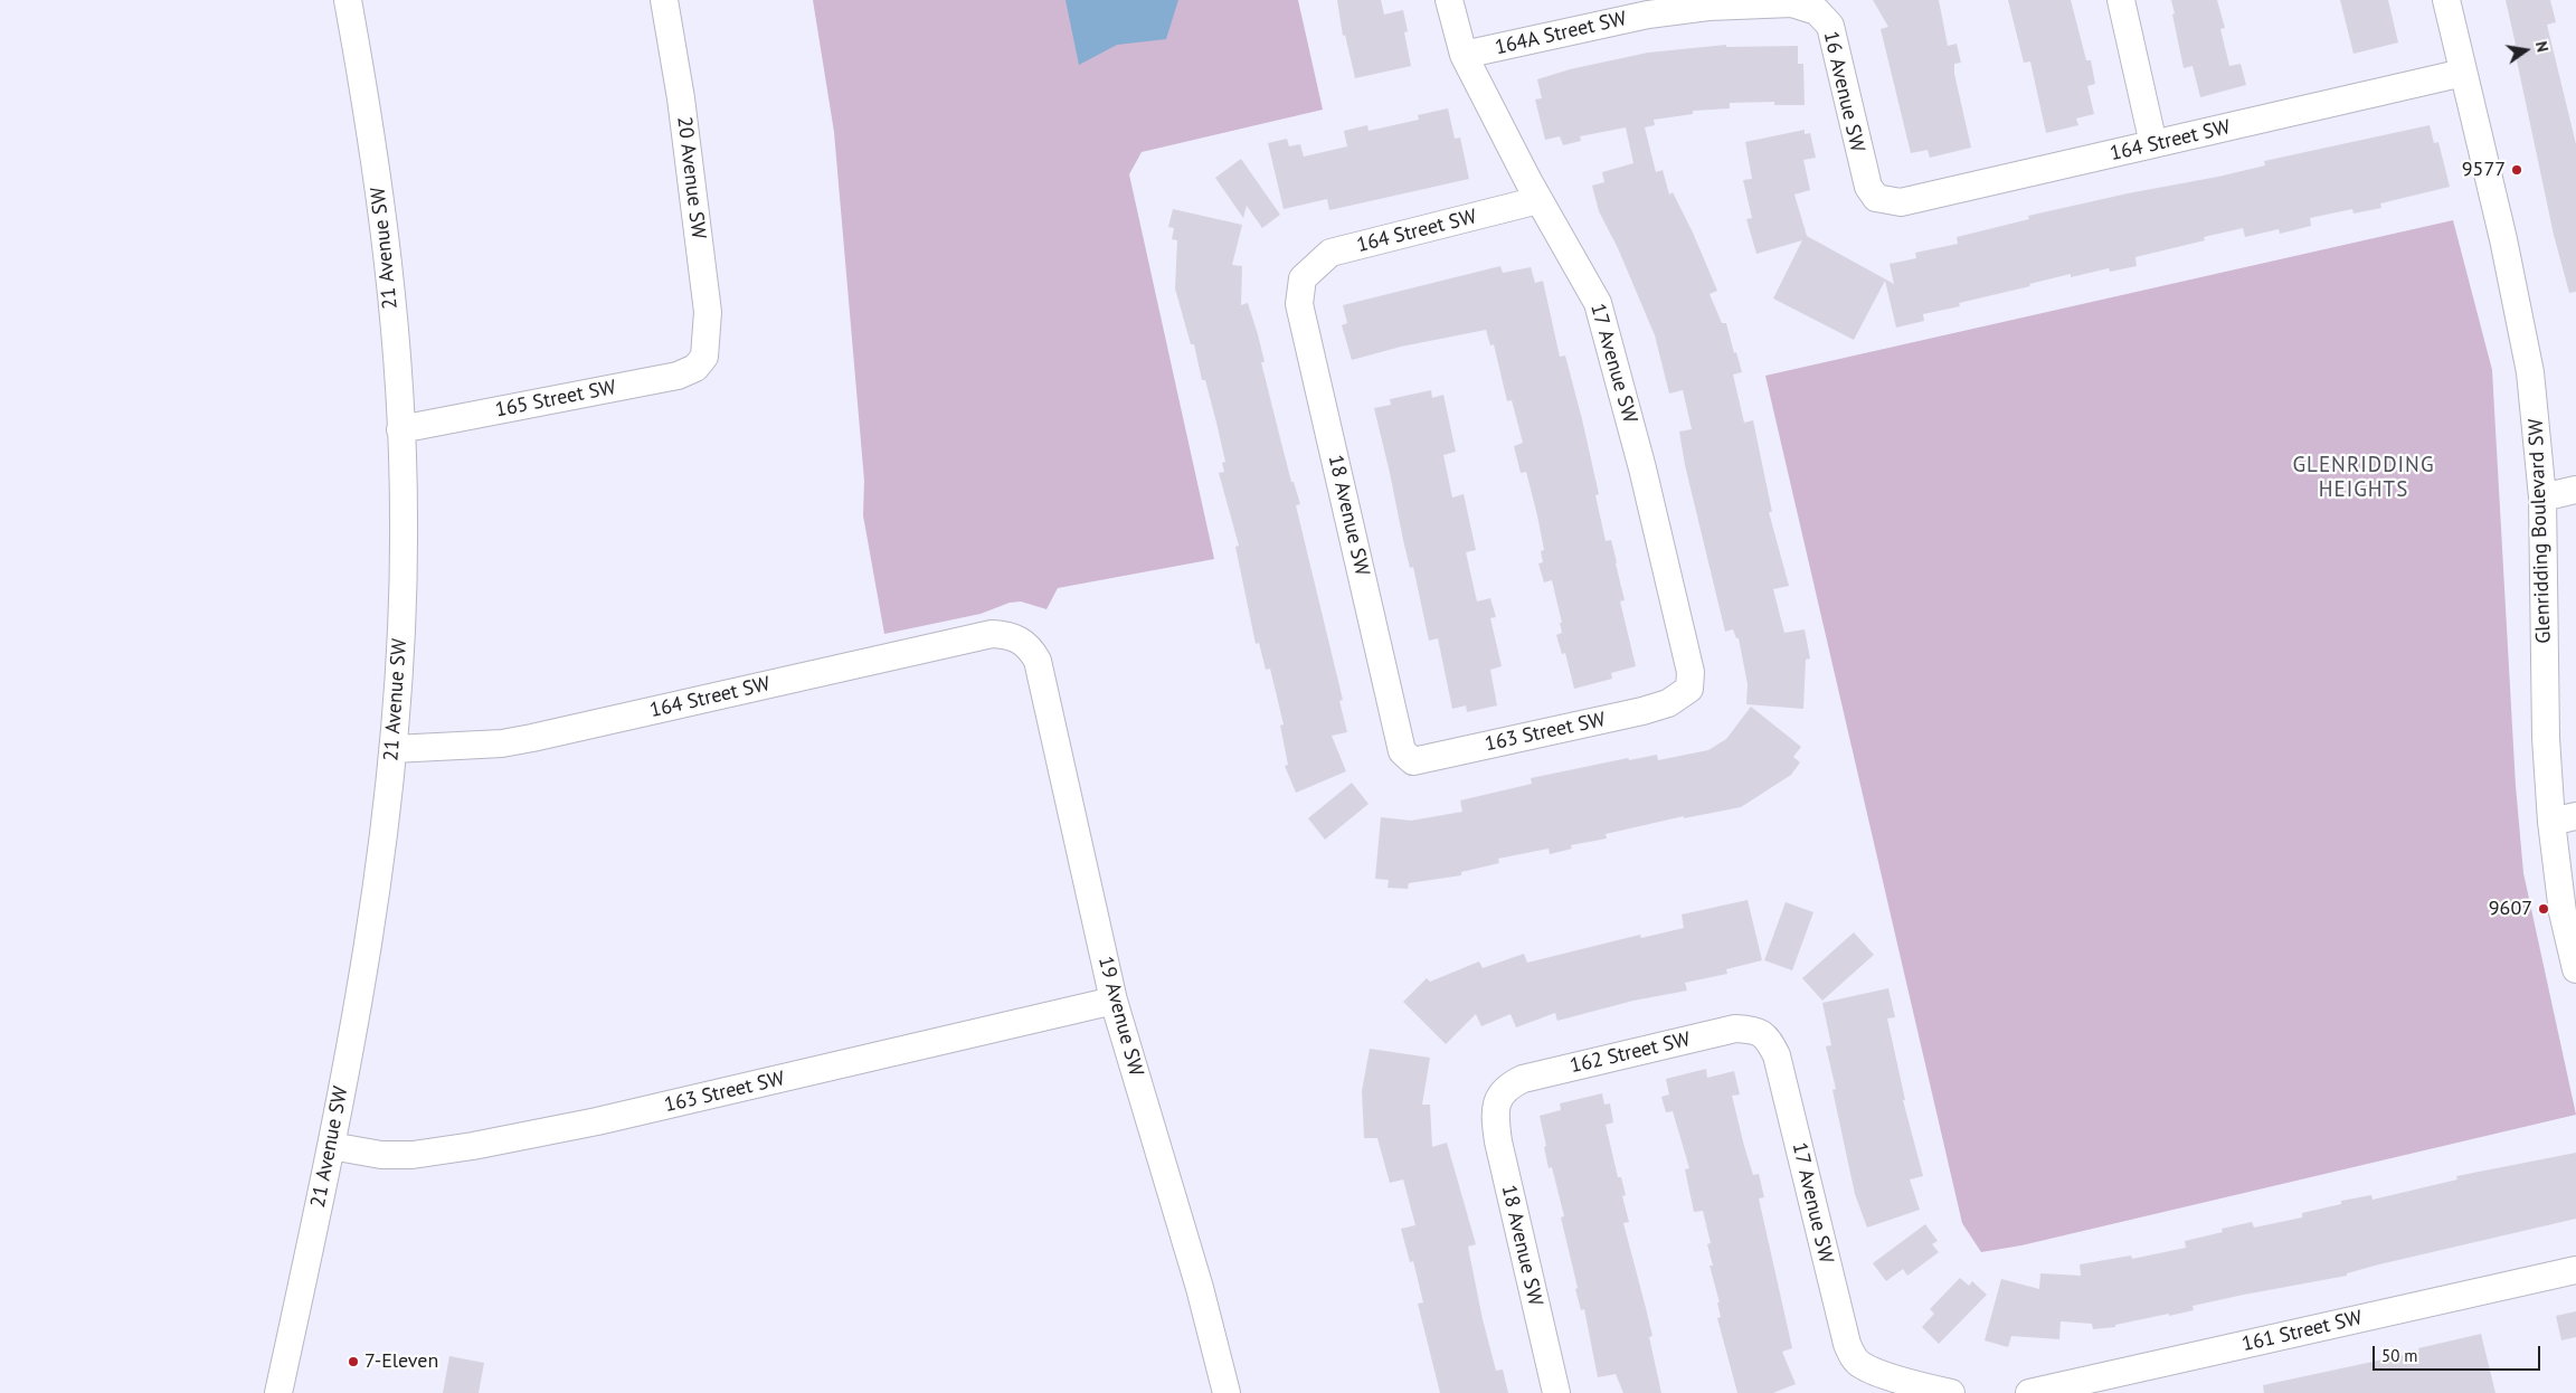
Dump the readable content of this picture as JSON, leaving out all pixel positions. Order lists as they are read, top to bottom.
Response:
{
  "streets": {
    "street": [
      "164A Street SW",
      "16 Avenue SW",
      "164 Street SW",
      "20 Avenue SW",
      "21 Avenue SW",
      "17 Avenue SW",
      "165 Street SW",
      "18 Avenue SW",
      "Glenridding Boulevard SW",
      "163 Street SW",
      "19 Avenue SW",
      "162 Street SW",
      "161 Street SW"
    ]
  },
  "crossings": [
    ["164A Street SW", "16 Avenue SW"],
    ["164A Street SW", "17 Avenue SW"],
    ["16 Avenue SW", "164 Street SW"],
    ["164 Street SW", "21 Avenue SW"],
    ["164 Street SW", "17 Avenue SW"],
    ["164 Street SW", "18 Avenue SW"],
    ["164 Street SW", "Glenridding Boulevard SW"],
    ["164 Street SW", "19 Avenue SW"],
    ["20 Avenue SW", "165 Street SW"],
    ["21 Avenue SW", "165 Street SW"],
    ["21 Avenue SW", "163 Street SW"],
    ["17 Avenue SW", "163 Street SW"],
    ["17 Avenue SW", "162 Street SW"],
    ["18 Avenue SW", "163 Street SW"],
    ["18 Avenue SW", "162 Street SW"],
    ["163 Street SW", "19 Avenue SW"]
  ],
  "districts": ["GLENRIDDING HEIGHTS"],
  "places": ["9577", "9607", "7-Eleven"],
  "scale_bar": "50 m",
  "north": "right"
}
